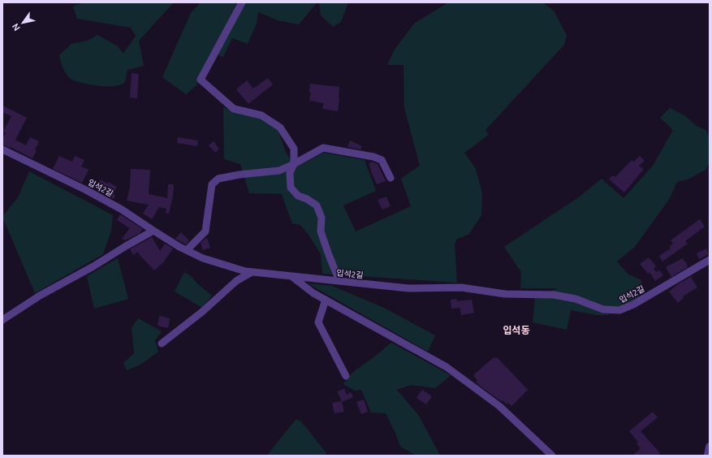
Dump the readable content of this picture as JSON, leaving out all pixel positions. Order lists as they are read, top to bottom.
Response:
{
  "streets": {
    "street": ["입석2길"]
  },
  "districts": ["입석동"],
  "north": "bottom left"
}
